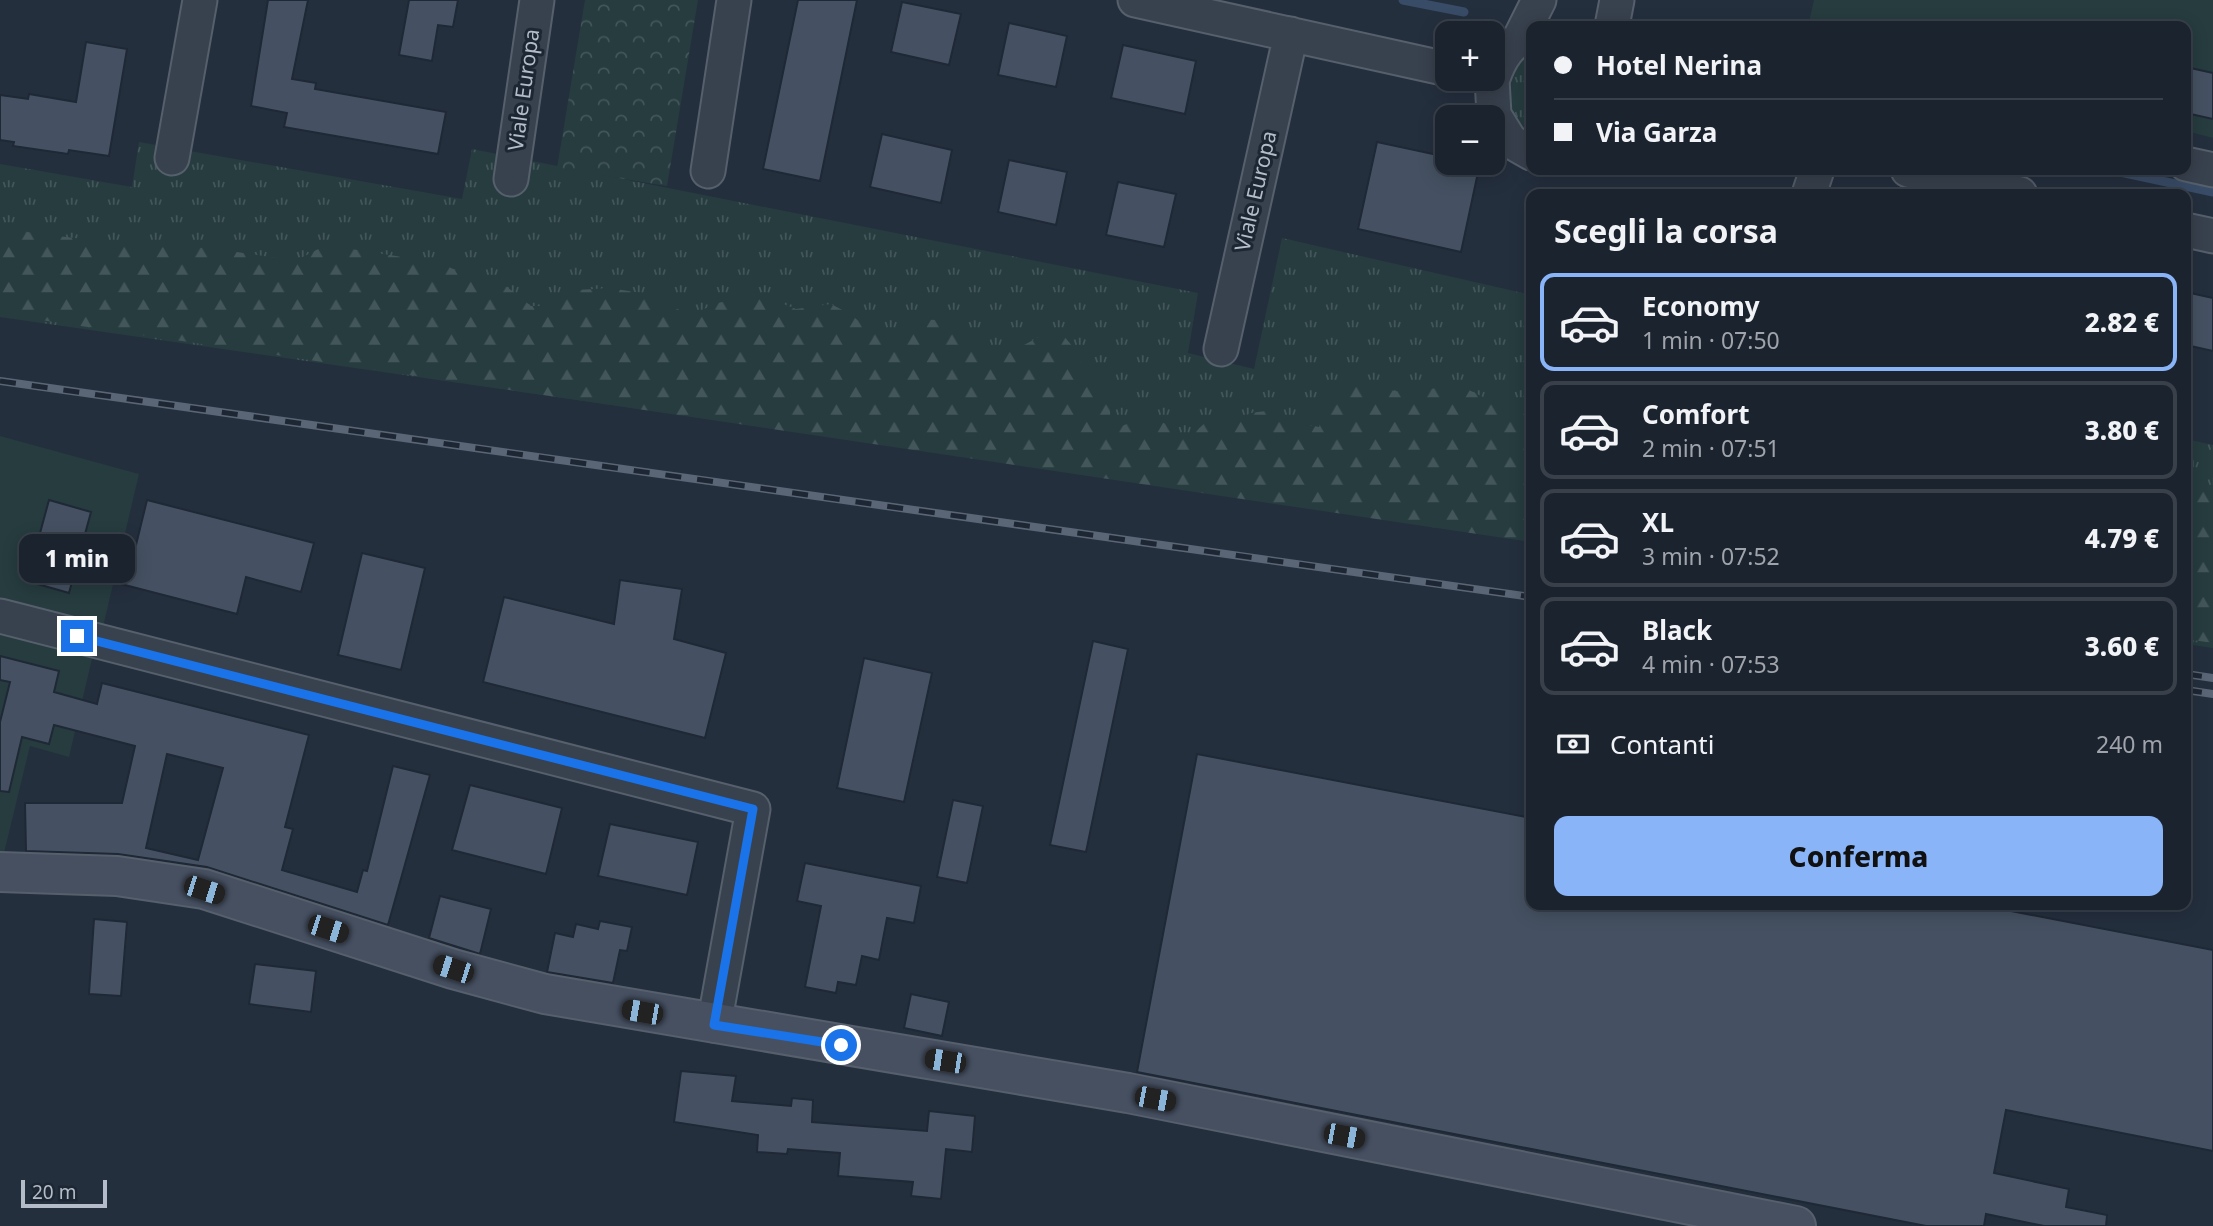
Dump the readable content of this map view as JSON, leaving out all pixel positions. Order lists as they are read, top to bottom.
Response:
{
  "streets": {
    "street": ["Viale Europa"]
  },
  "scale_bar": "20 m",
  "page": {
    "map_buttons": ["+", "−"],
    "banner": ["Hotel Nerina", "Via Garza"],
    "heading": "Scegli la corsa",
    "list": [
      {
        "name": "Economy",
        "note": "1 min · 07:50",
        "value": "2.82 €"
      },
      {
        "name": "Comfort",
        "note": "2 min · 07:51",
        "value": "3.80 €"
      },
      {
        "name": "XL",
        "note": "3 min · 07:52",
        "value": "4.79 €"
      },
      {
        "name": "Black",
        "note": "4 min · 07:53",
        "value": "3.60 €"
      }
    ],
    "bubble": "1 min",
    "pay": ["Contanti", "240 m"],
    "buttons": "Conferma",
    "scale": "20 m"
  }
}
